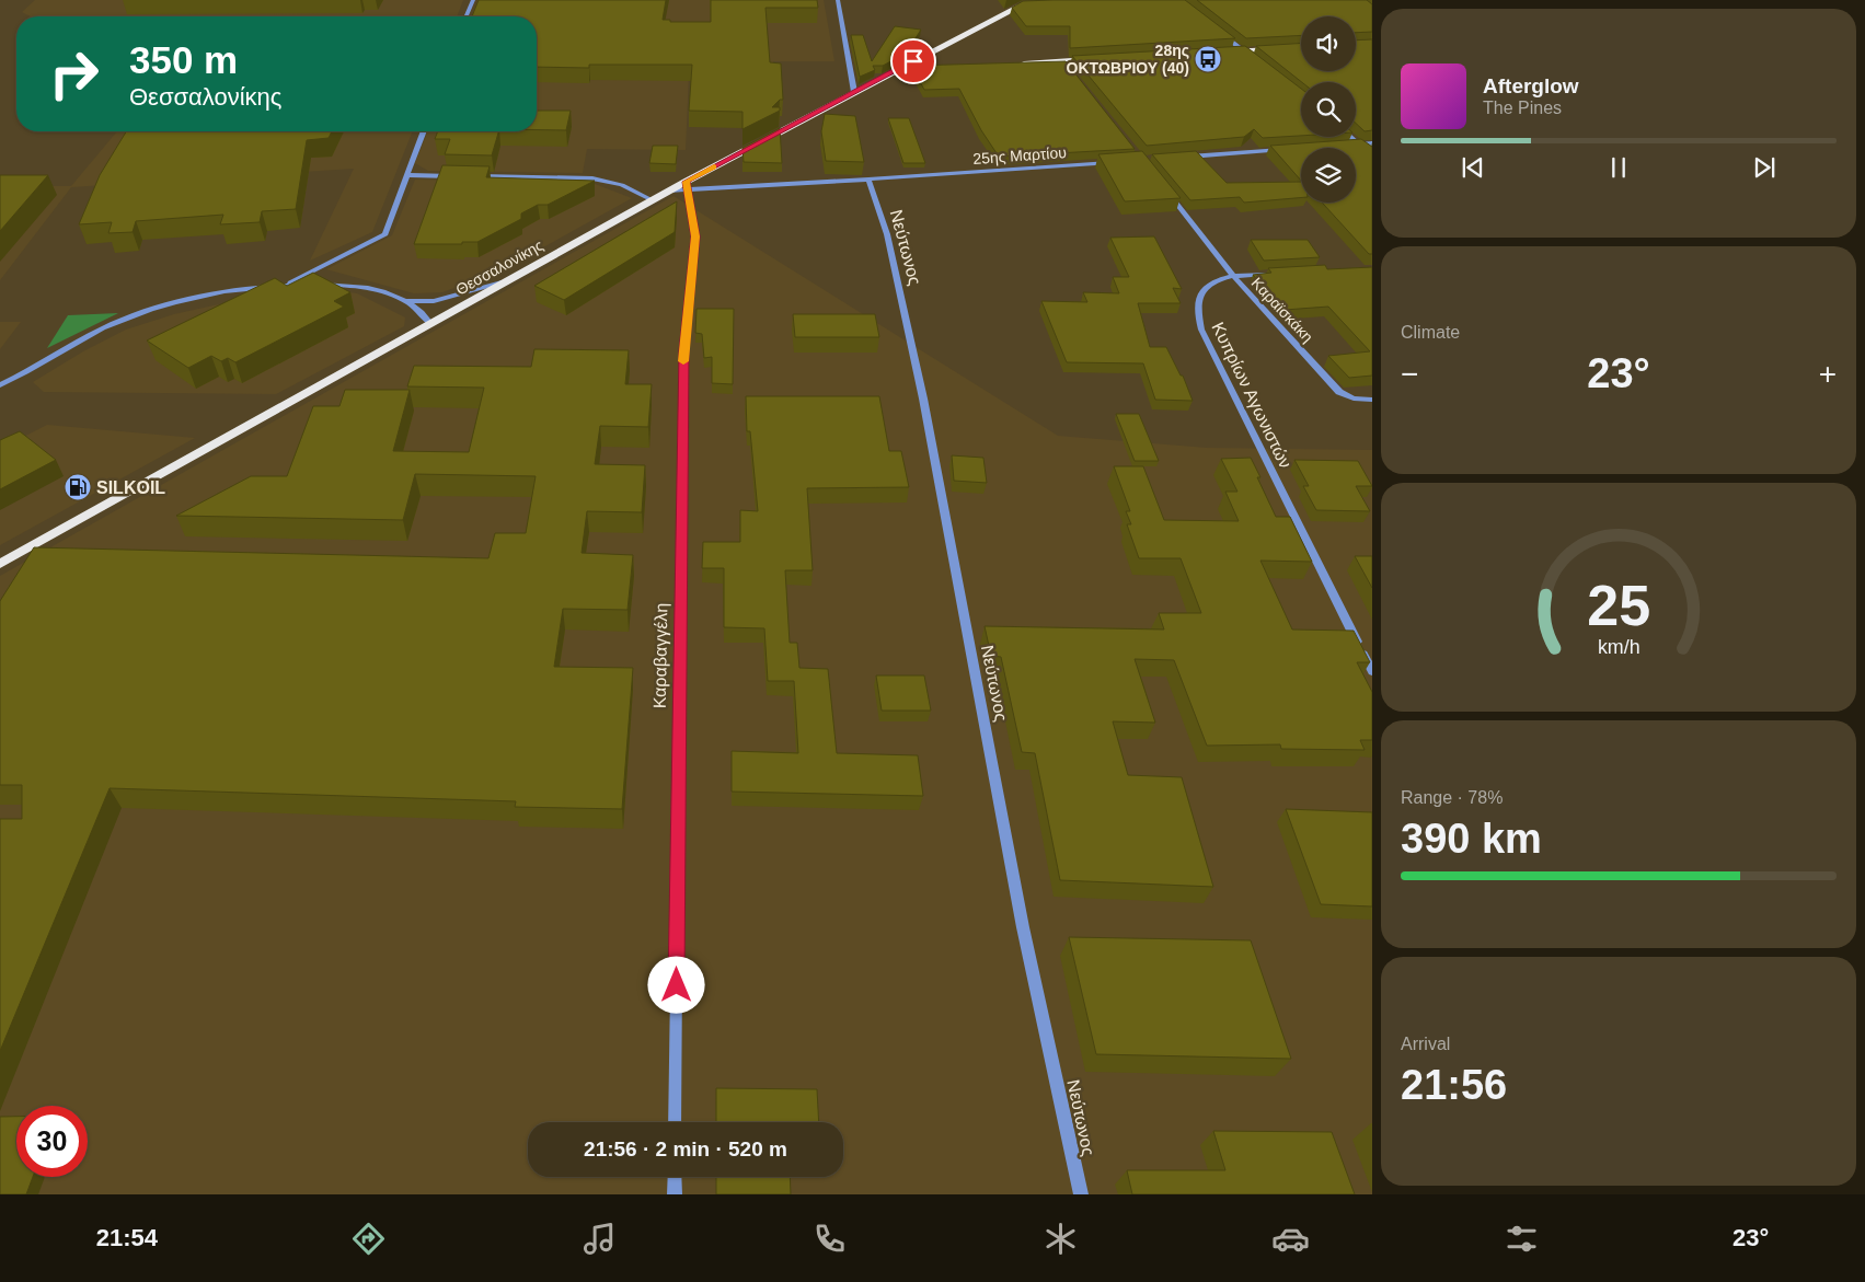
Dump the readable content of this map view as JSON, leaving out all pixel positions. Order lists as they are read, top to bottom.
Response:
{
  "streets": {
    "main road": ["Θεσσαλονίκης"],
    "street": [
      "25ης Μαρτίου",
      "Νεύτωνος",
      "Καραϊσκάκη",
      "Κυπρίων Αγωνιστών",
      "Καραβαγγέλη"
    ]
  },
  "crossings": [
    ["25ης Μαρτίου", "Νεύτωνος"],
    ["25ης Μαρτίου", "Θεσσαλονίκης"],
    ["25ης Μαρτίου", "Καραβαγγέλη"],
    ["Θεσσαλονίκης", "Καραβαγγέλη"],
    ["Καραϊσκάκη", "Κυπρίων Αγωνιστών"]
  ],
  "places": {
    "bus stop": ["28ης ΟΚΤΩΒΡΙΟΥ (40)"],
    "fuel station": ["SILKOIL"]
  },
  "page": {
    "turn": ["350 m", "Θεσσαλονίκης"],
    "song": ["Afterglow", "The Pines"],
    "tile": [
      "Climate",
      ["Range · 78%", "390 km"],
      ["Arrival", "21:56"]
    ],
    "heat": ["−", "23°", "+"],
    "limit": "30",
    "trip": "21:56 · 2 min · 520 m",
    "tabs": ["21:54", "23°"],
    "gauge": ["25", "km/h"]
  }
}
